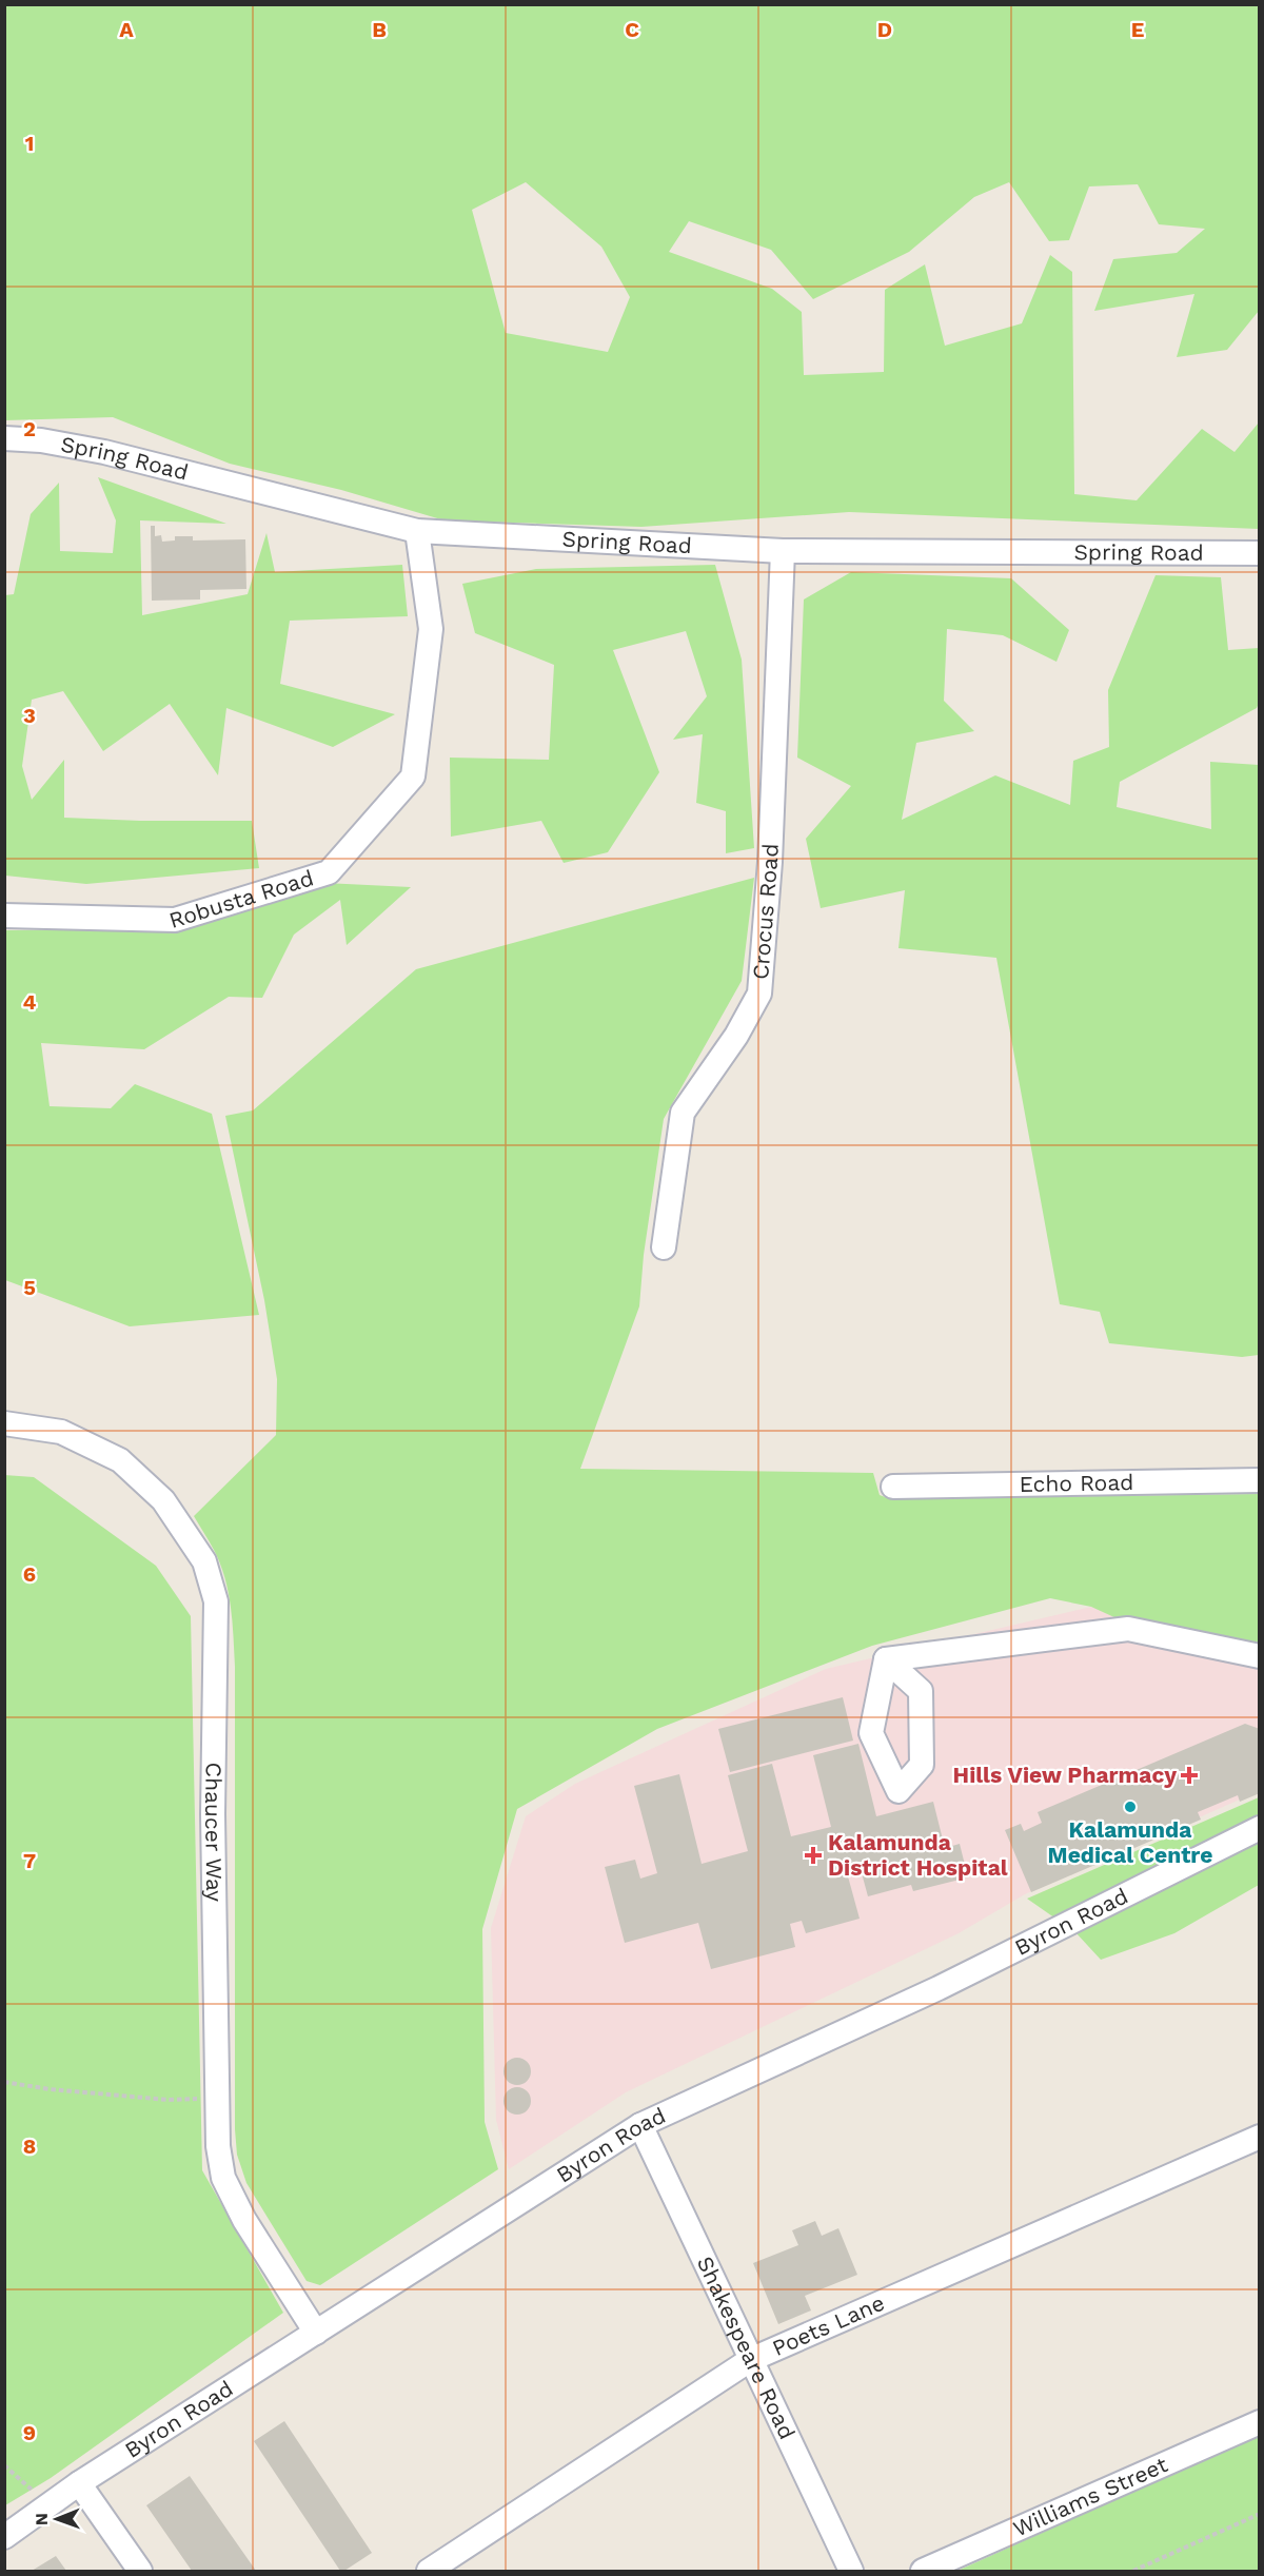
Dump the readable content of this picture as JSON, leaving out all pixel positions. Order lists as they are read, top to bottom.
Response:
{
  "streets": {
    "street": [
      "Spring Road",
      "Robusta Road",
      "Crocus Road",
      "Echo Road",
      "Chaucer Way",
      "Byron Road",
      "Poets Lane",
      "Shakespeare Road",
      "Williams Street"
    ]
  },
  "crossings": [
    ["Spring Road", "Robusta Road"],
    ["Spring Road", "Crocus Road"],
    ["Chaucer Way", "Byron Road"],
    ["Byron Road", "Shakespeare Road"],
    ["Poets Lane", "Shakespeare Road"]
  ],
  "places": {
    "health": ["Hills View Pharmacy", "Kalamunda District Hospital"],
    "other": ["Kalamunda Medical Centre"]
  },
  "north": "left",
  "grid": {
    "columns": [
      "A",
      "B",
      "C",
      "D",
      "E"
    ],
    "rows": [
      "1",
      "2",
      "3",
      "4",
      "5",
      "6",
      "7",
      "8",
      "9"
    ]
  }
}
